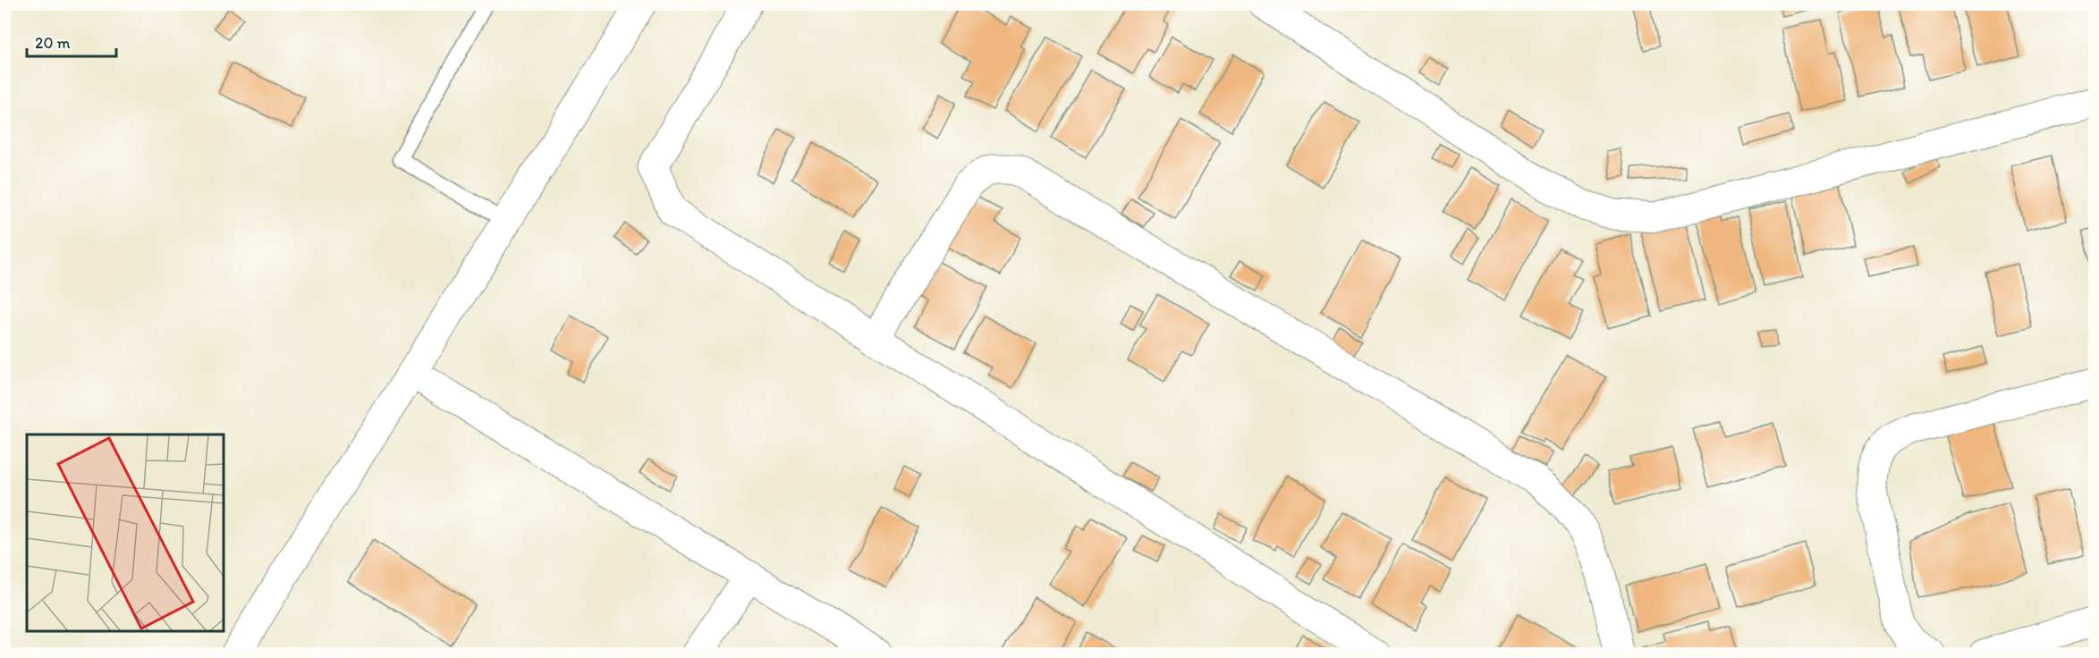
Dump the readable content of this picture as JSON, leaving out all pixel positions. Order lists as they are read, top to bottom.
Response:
{
  "scale_bar": "20 m"
}
